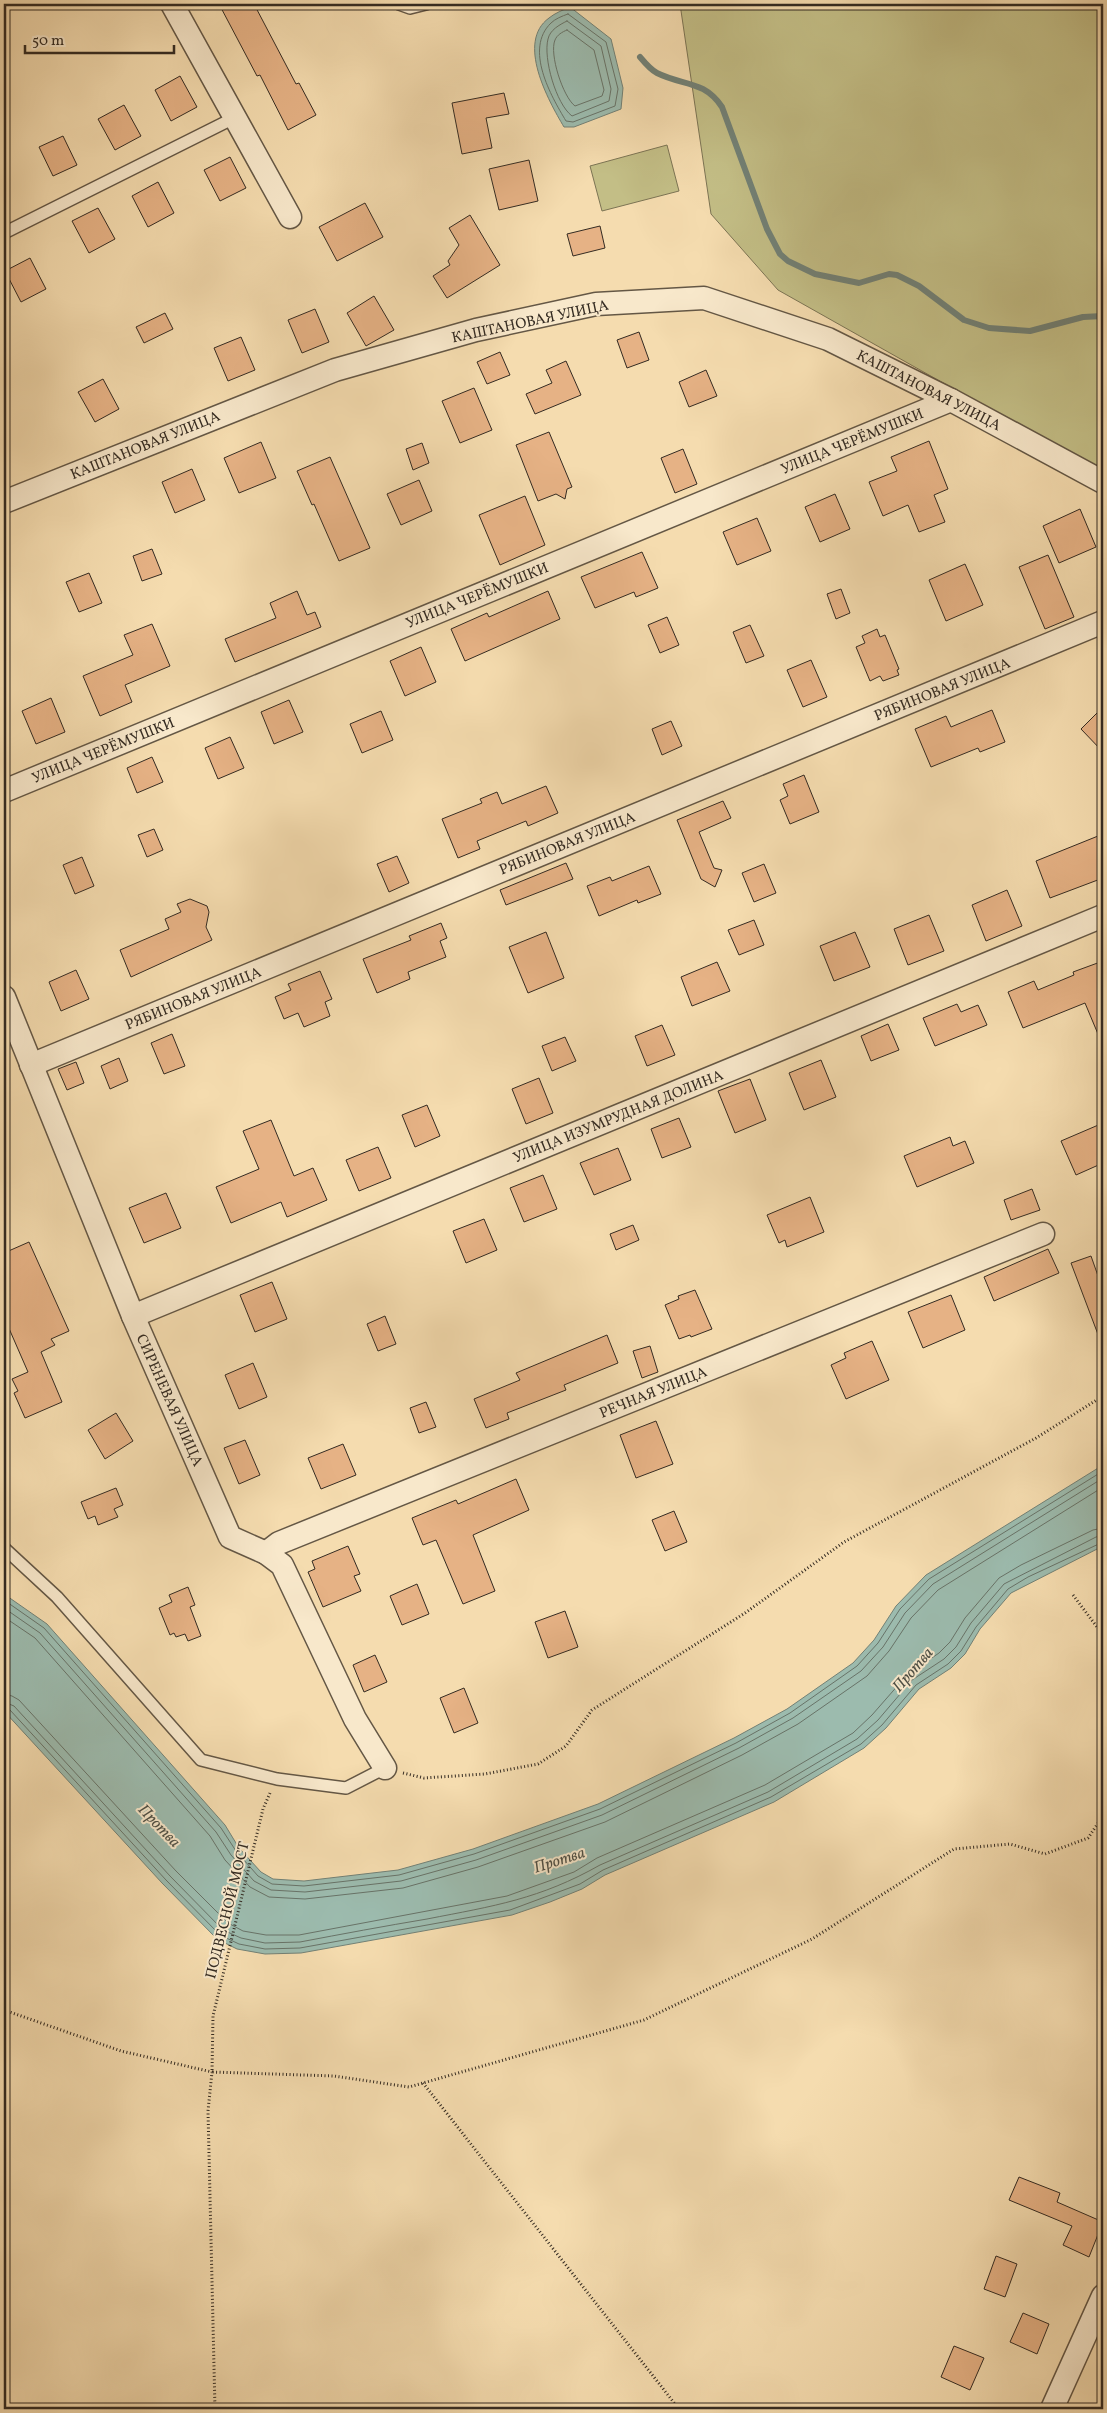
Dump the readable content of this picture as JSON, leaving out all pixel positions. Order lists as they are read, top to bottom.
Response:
{
  "streets": {
    "street": [
      "КАШТАНОВАЯ УЛИЦА",
      "УЛИЦА ЧЕРЁМУШКИ",
      "РЯБИНОВАЯ УЛИЦА",
      "УЛИЦА ИЗУМРУДНАЯ ДОЛИНА",
      "РЕЧНАЯ УЛИЦА",
      "СИРЕНЕВАЯ УЛИЦА"
    ],
    "path": ["ПОДВЕСНОЙ МОСТ"]
  },
  "crossings": [
    ["КАШТАНОВАЯ УЛИЦА", "УЛИЦА ЧЕРЁМУШКИ"],
    ["РЯБИНОВАЯ УЛИЦА", "СИРЕНЕВАЯ УЛИЦА"],
    ["УЛИЦА ИЗУМРУДНАЯ ДОЛИНА", "СИРЕНЕВАЯ УЛИЦА"],
    ["РЕЧНАЯ УЛИЦА", "СИРЕНЕВАЯ УЛИЦА"]
  ],
  "water": ["Протва"],
  "scale_bar": "50 m"
}
